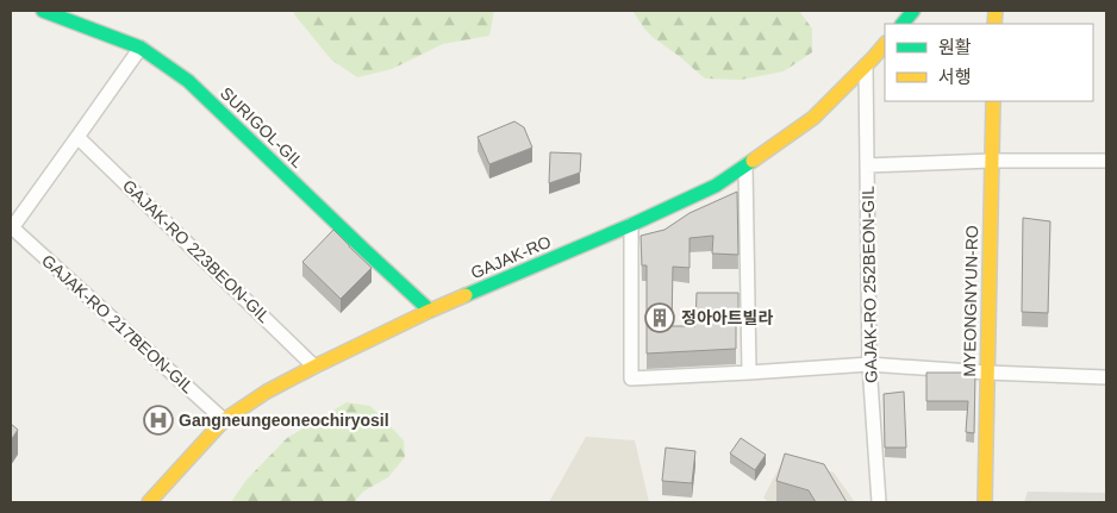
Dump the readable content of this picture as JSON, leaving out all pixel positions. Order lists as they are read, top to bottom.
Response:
{
  "streets": {
    "street": [
      "SURIGOL-GIL",
      "GAJAK-RO 223BEON-GIL",
      "GAJAK-RO",
      "GAJAK-RO 252BEON-GIL",
      "MYEONGNYUN-RO",
      "GAJAK-RO 217BEON-GIL"
    ]
  },
  "crossings": [
    ["SURIGOL-GIL", "GAJAK-RO"],
    ["GAJAK-RO 223BEON-GIL", "GAJAK-RO"],
    ["GAJAK-RO", "GAJAK-RO 252BEON-GIL"],
    ["GAJAK-RO", "GAJAK-RO 217BEON-GIL"]
  ],
  "places": {
    "building": ["정아아트빌라"],
    "hospital": ["Gangneungeoneochiryosil"]
  },
  "legend": ["원활", "서행"]
}
